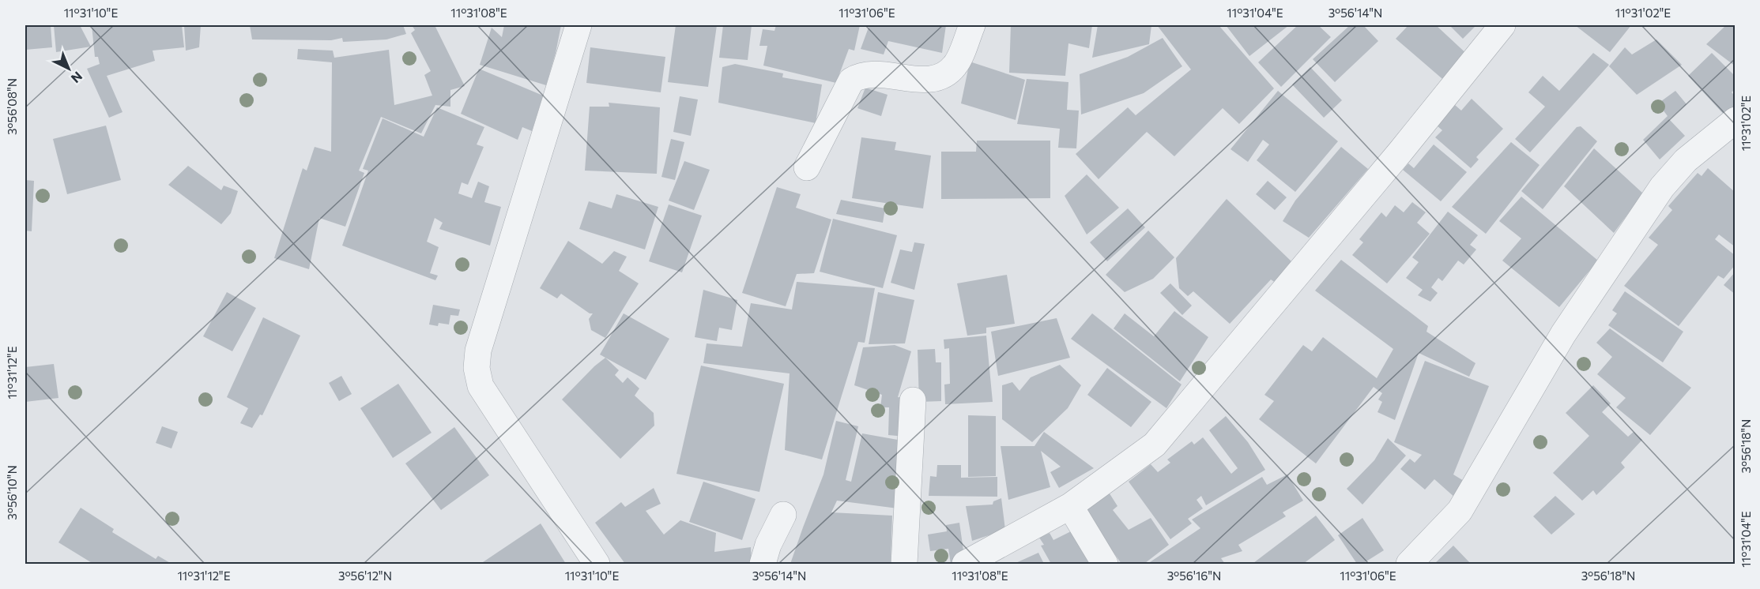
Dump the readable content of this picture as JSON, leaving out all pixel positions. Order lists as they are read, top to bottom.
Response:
{
  "north": "bottom right",
  "coordinates": [
    "11°31'10\"E",
    "11°31'08\"E",
    "11°31'06\"E",
    "11°31'04\"E",
    "3°56'14\"N",
    "11°31'02\"E",
    "3°56'08\"N",
    "11°31'12\"E",
    "3°56'18\"N",
    "3°56'10\"N",
    "3°56'12\"N",
    "3°56'16\"N"
  ]
}
